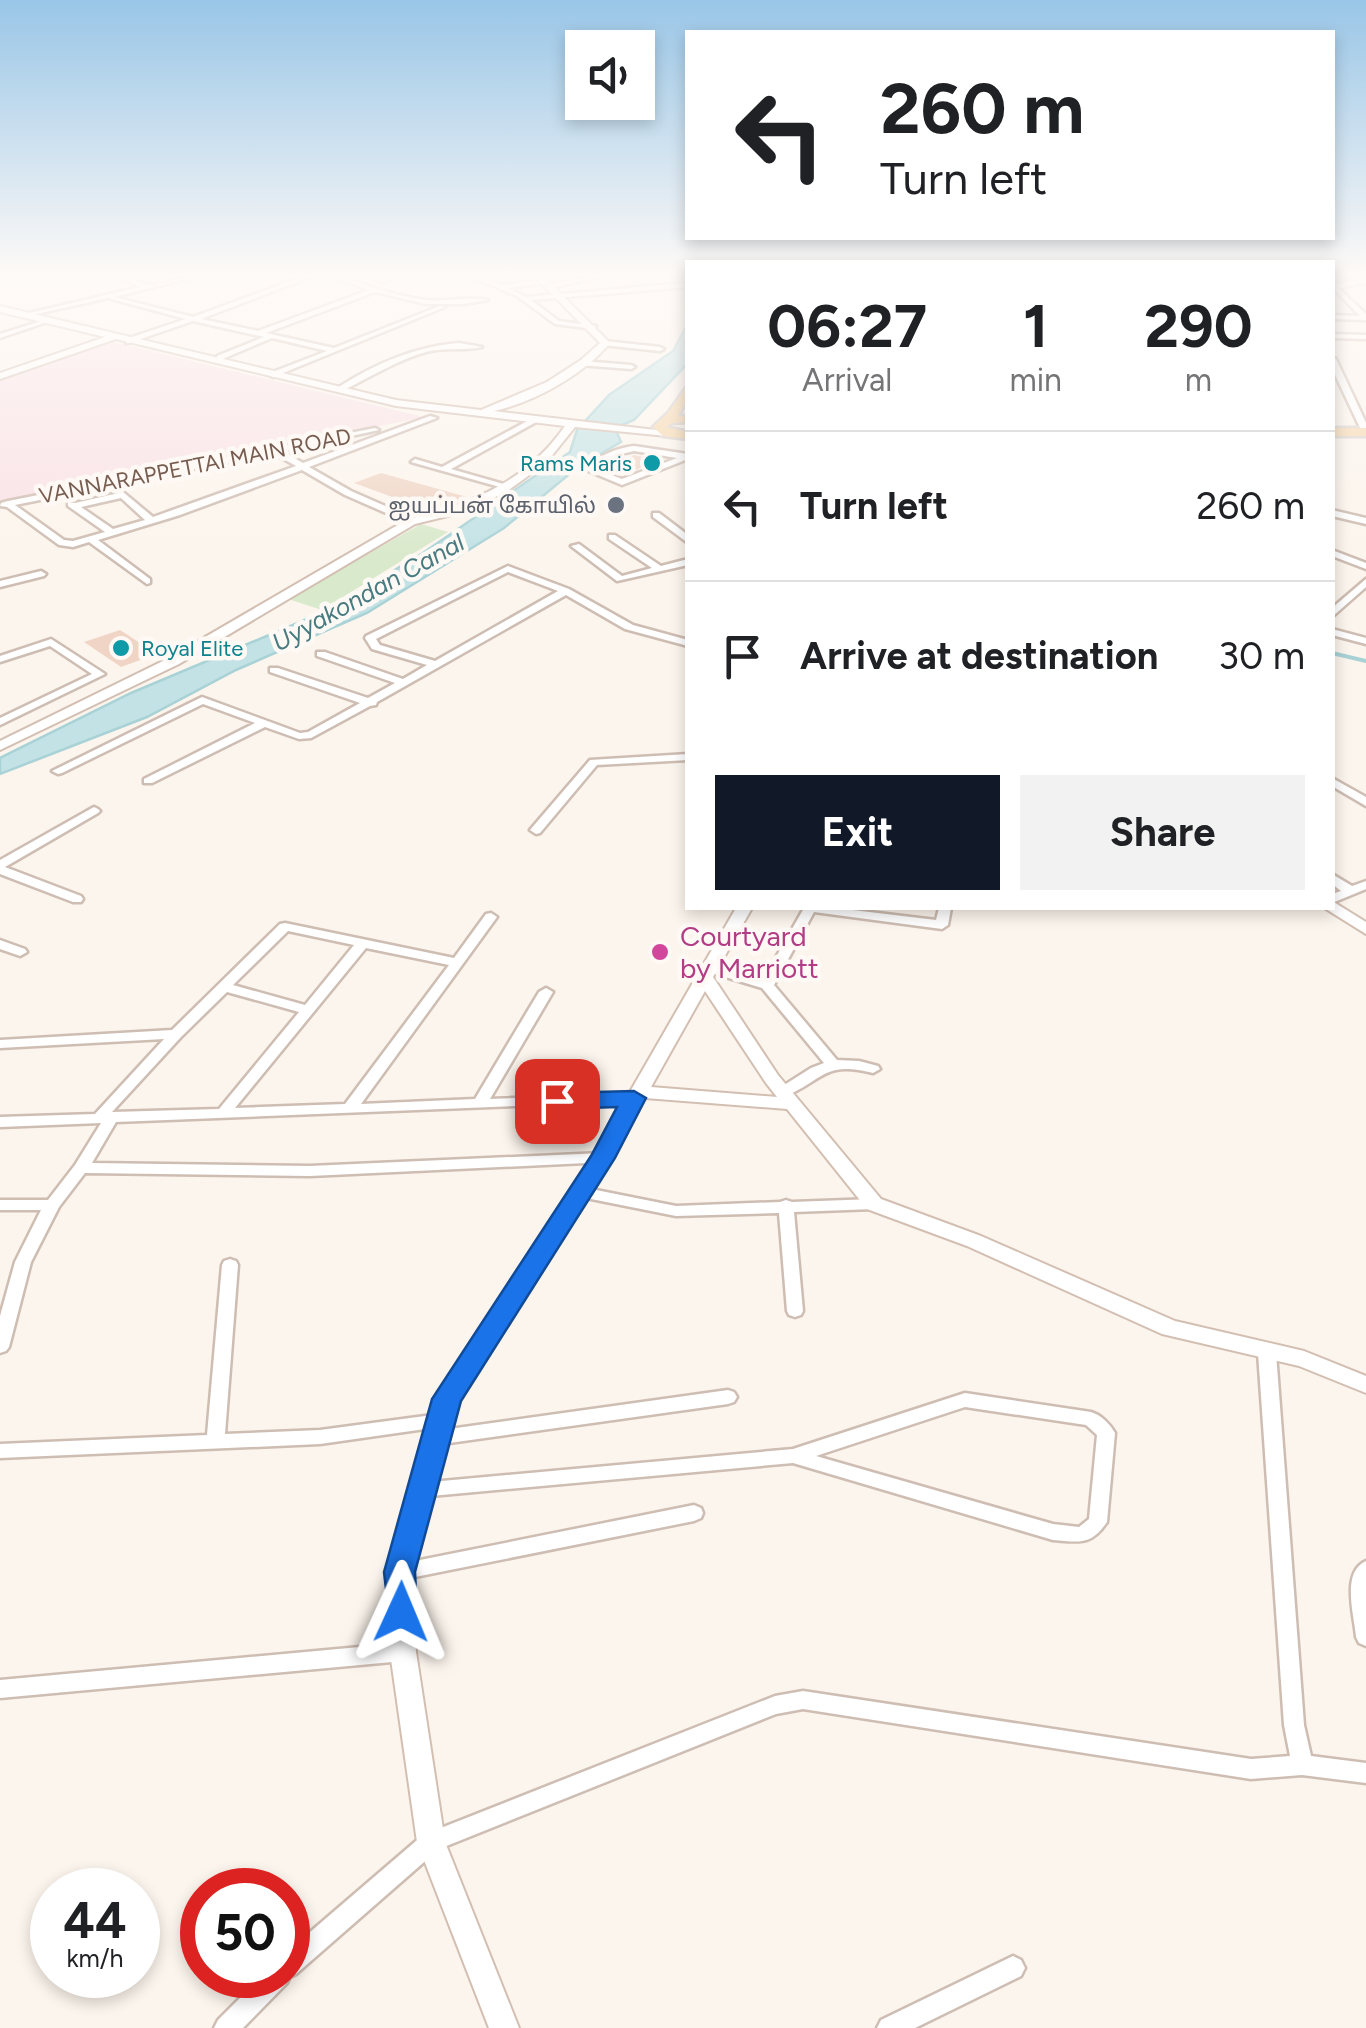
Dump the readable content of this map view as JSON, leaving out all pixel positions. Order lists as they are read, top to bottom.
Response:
{
  "streets": {
    "street": ["VANNARAPPETTAI MAIN ROAD"]
  },
  "water": ["Uyyakondan Canal"],
  "places": [
    "Rams Maris",
    "ஐயப்பன் கோயில்",
    "Royal Elite",
    "Courtyard by Marriott"
  ],
  "page": {
    "turn": ["260 m", "Turn left"],
    "eta": [
      "06:27",
      "Arrival",
      "1",
      "min",
      "290",
      "m"
    ],
    "list": [
      {
        "name": "Turn left",
        "value": "260 m"
      },
      {
        "name": "Arrive at destination",
        "value": "30 m"
      }
    ],
    "buttons": ["Exit", "Share"],
    "speed": "44 km/h",
    "limit": "50"
  }
}
